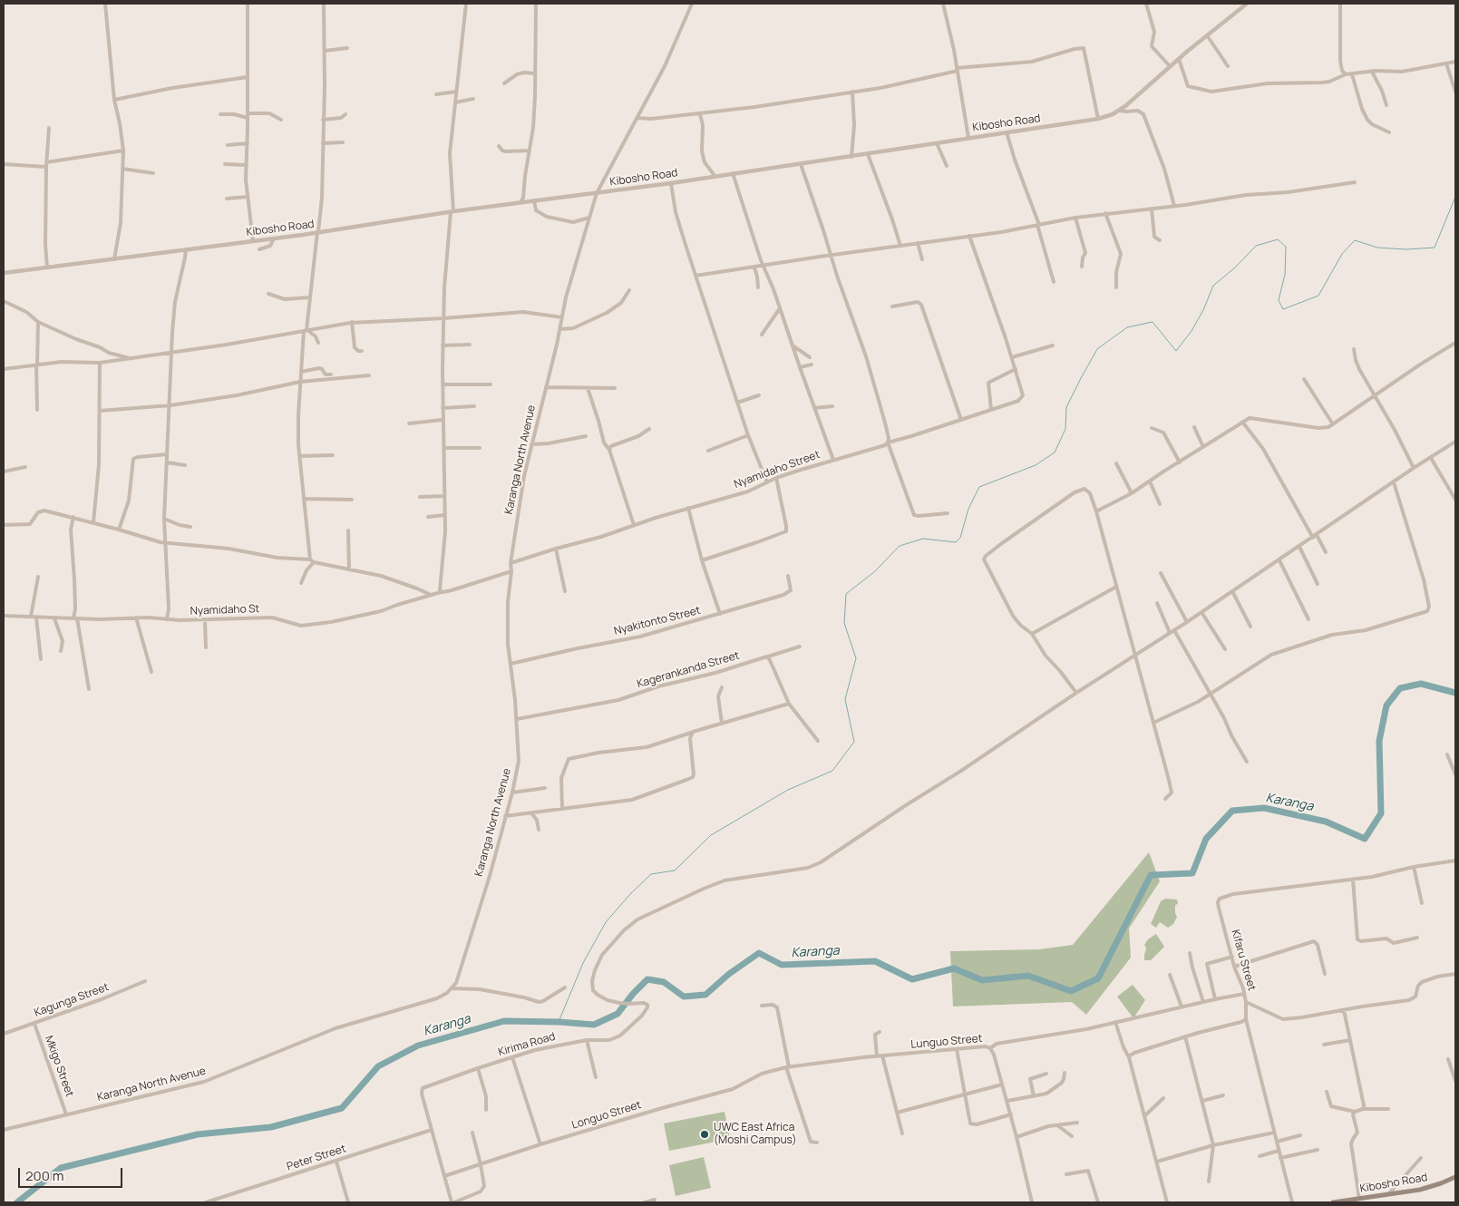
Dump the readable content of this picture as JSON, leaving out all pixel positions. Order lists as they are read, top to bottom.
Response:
{
  "streets": {
    "main road": ["Kibosho Road"],
    "street": [
      "Karanga North Avenue",
      "Nyamidaho Street",
      "Nyamidaho St",
      "Nyakitonto Street",
      "Kagerankanda Street",
      "Kifaru Street",
      "Kagunga Street",
      "Lunguo Street",
      "Kirima Road",
      "Mkigo Street",
      "Longuo Street",
      "Peter Street"
    ]
  },
  "crossings": [
    ["Kibosho Road", "Karanga North Avenue"],
    ["Karanga North Avenue", "Nyamidaho Street"],
    ["Karanga North Avenue", "Nyamidaho St"],
    ["Karanga North Avenue", "Nyakitonto Street"],
    ["Karanga North Avenue", "Kagerankanda Street"],
    ["Karanga North Avenue", "Mkigo Street"],
    ["Kagunga Street", "Mkigo Street"],
    ["Lunguo Street", "Longuo Street"],
    ["Kirima Road", "Peter Street"]
  ],
  "water": ["Karanga"],
  "places": ["UWC East Africa (Moshi Campus)"],
  "scale_bar": "200 m"
}
